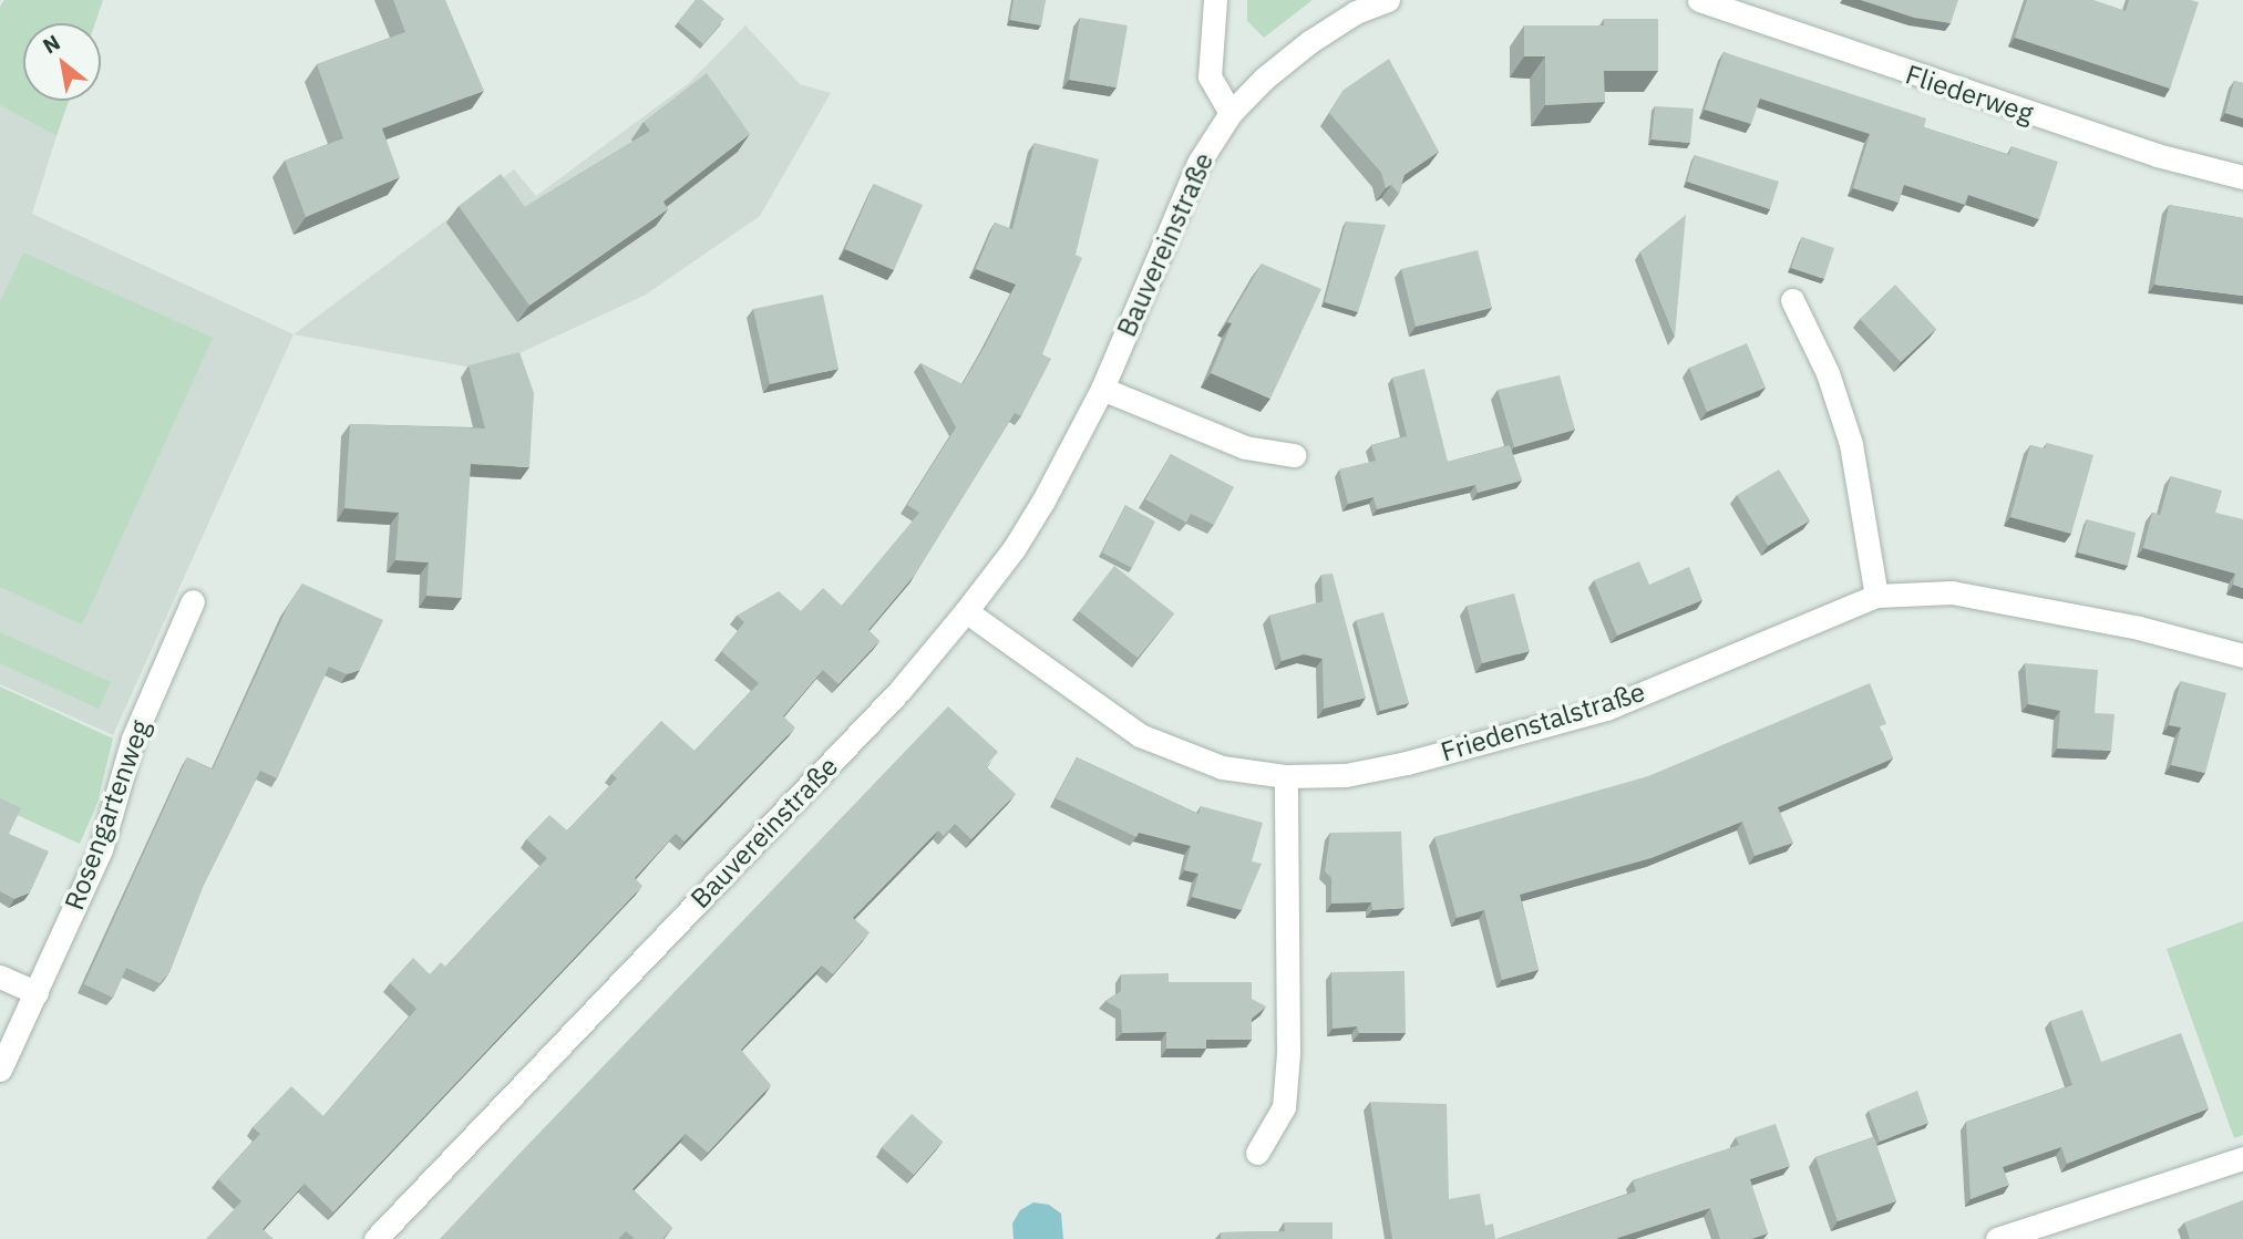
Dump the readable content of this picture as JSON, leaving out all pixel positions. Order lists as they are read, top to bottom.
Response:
{
  "streets": {
    "street": [
      "Fliederweg",
      "Bauvereinstraße",
      "Friedenstalstraße",
      "Rosengartenweg"
    ]
  },
  "crossings": [
    ["Bauvereinstraße", "Friedenstalstraße"]
  ],
  "north": "top left"
}
